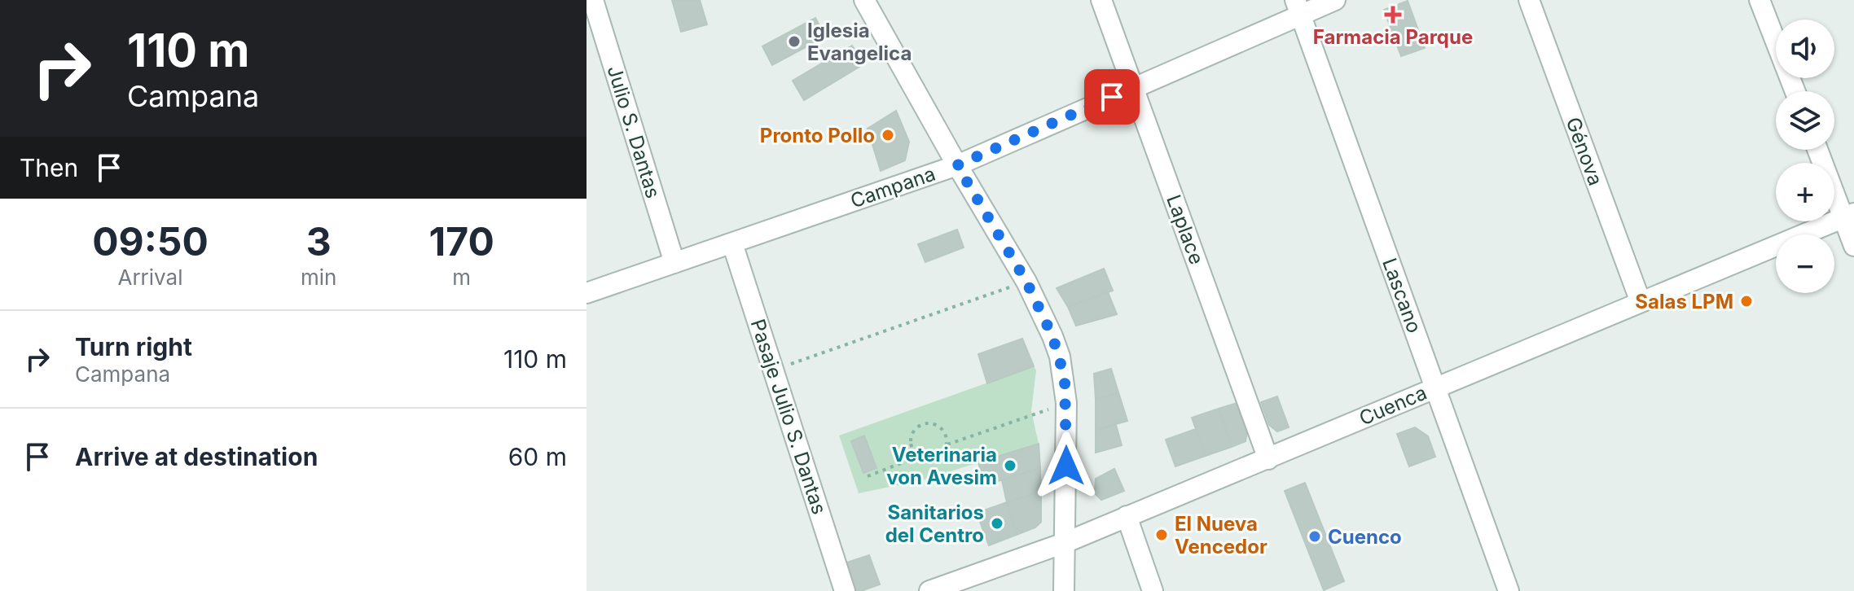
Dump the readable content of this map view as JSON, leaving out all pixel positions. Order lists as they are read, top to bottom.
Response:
{
  "streets": {
    "street": [
      "Julio S. Dantas",
      "Génova",
      "Campana",
      "Laplace",
      "Lascano",
      "Cuenca",
      "Pasaje Julio S. Dantas"
    ]
  },
  "crossings": [
    ["Julio S. Dantas", "Campana"],
    ["Génova", "Cuenca"],
    ["Campana", "Laplace"],
    ["Campana", "Lascano"],
    ["Campana", "Pasaje Julio S. Dantas"],
    ["Laplace", "Cuenca"],
    ["Lascano", "Cuenca"]
  ],
  "places": {
    "health": ["Farmacia Parque"],
    "other": [
      "Iglesia Evangelica",
      "Pronto Pollo",
      "Salas LPM",
      "Veterinaria von Avesim",
      "Sanitarios del Centro",
      "El Nueva Vencedor",
      "Cuenco"
    ]
  },
  "page": {
    "turn": ["110 m", "Campana"],
    "map_buttons": ["+", "−"],
    "then": "Then",
    "eta": [
      "09:50",
      "Arrival",
      "3",
      "min",
      "170",
      "m"
    ],
    "list": [
      {
        "name": "Turn right",
        "note": "Campana",
        "value": "110 m"
      },
      {
        "name": "Arrive at destination",
        "value": "60 m"
      }
    ]
  }
}
